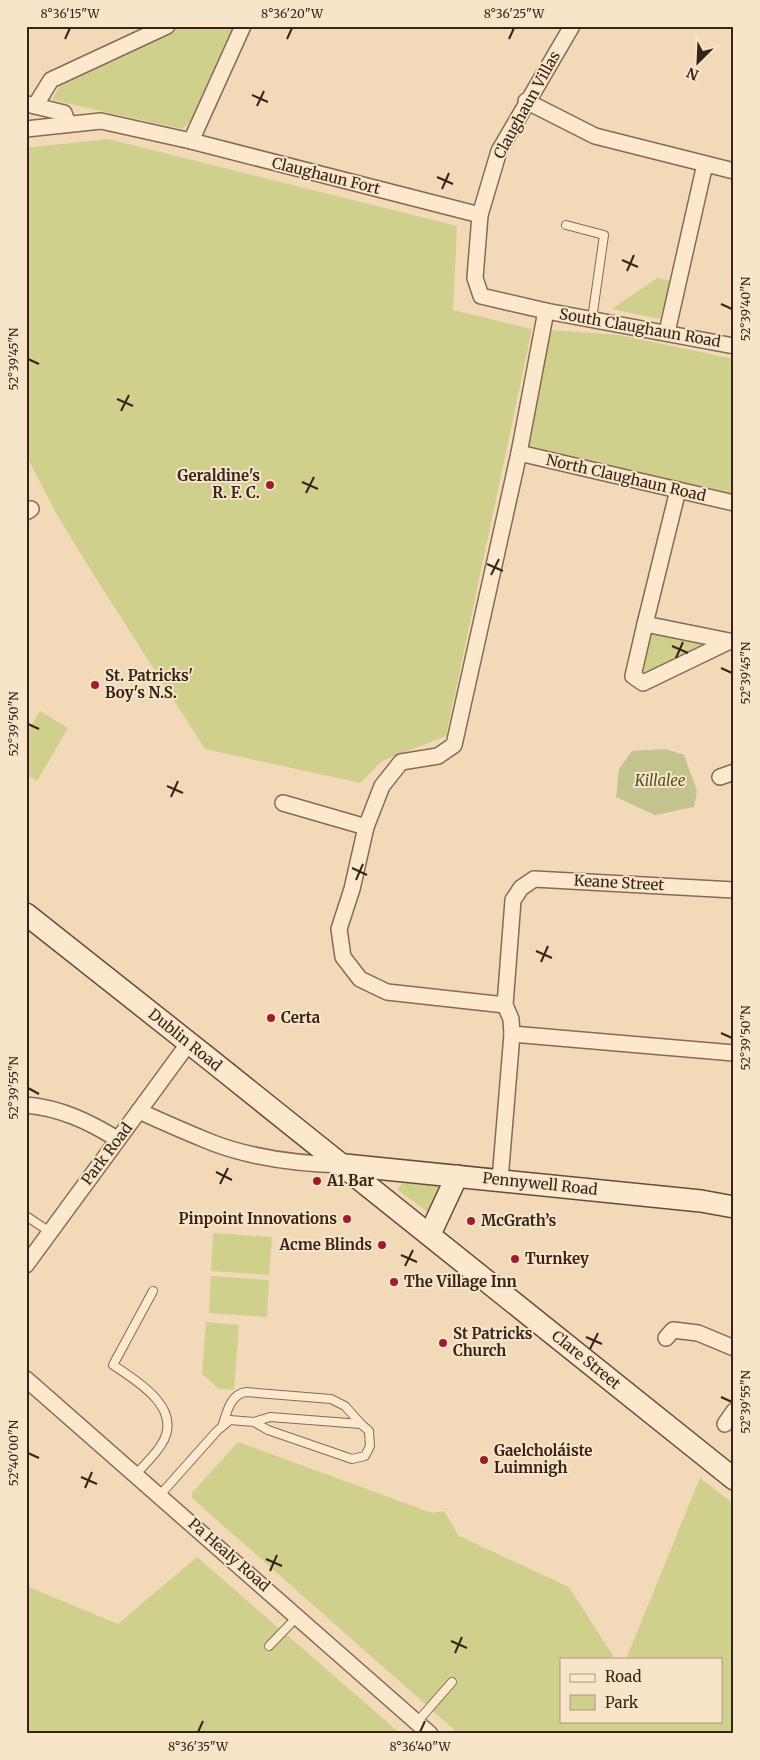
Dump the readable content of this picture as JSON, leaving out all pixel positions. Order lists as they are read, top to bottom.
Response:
{
  "streets": {
    "main road": ["Dublin Road", "Pennywell Road", "Clare Street"],
    "street": [
      "Claughaun Villas",
      "Claughaun Fort",
      "South Claughaun Road",
      "North Claughaun Road",
      "Keane Street",
      "Park Road",
      "Pa Healy Road"
    ]
  },
  "crossings": [
    ["Claughaun Villas", "Claughaun Fort"],
    ["Dublin Road", "Park Road"],
    ["Dublin Road", "Pennywell Road"],
    ["Dublin Road", "Clare Street"],
    ["Pennywell Road", "Clare Street"]
  ],
  "parks": ["Killalee"],
  "places": [
    "Geraldine's R. F. C.",
    "St. Patricks' Boy's N.S.",
    "Certa",
    "A1 Bar",
    "Pinpoint Innovations",
    "McGrath’s",
    "Acme Blinds",
    "Turnkey",
    "The Village Inn",
    "St Patricks Church",
    "Gaelcholáiste Luimnigh"
  ],
  "legend": ["Road", "Park"],
  "north": "bottom left",
  "coordinates": [
    "8°36'15\"W",
    "8°36'20\"W",
    "8°36'25\"W",
    "52°39'40\"N",
    "52°39'45\"N",
    "52°39'50\"N",
    "52°39'55\"N",
    "52°40'00\"N",
    "8°36'35\"W",
    "8°36'40\"W"
  ]
}
